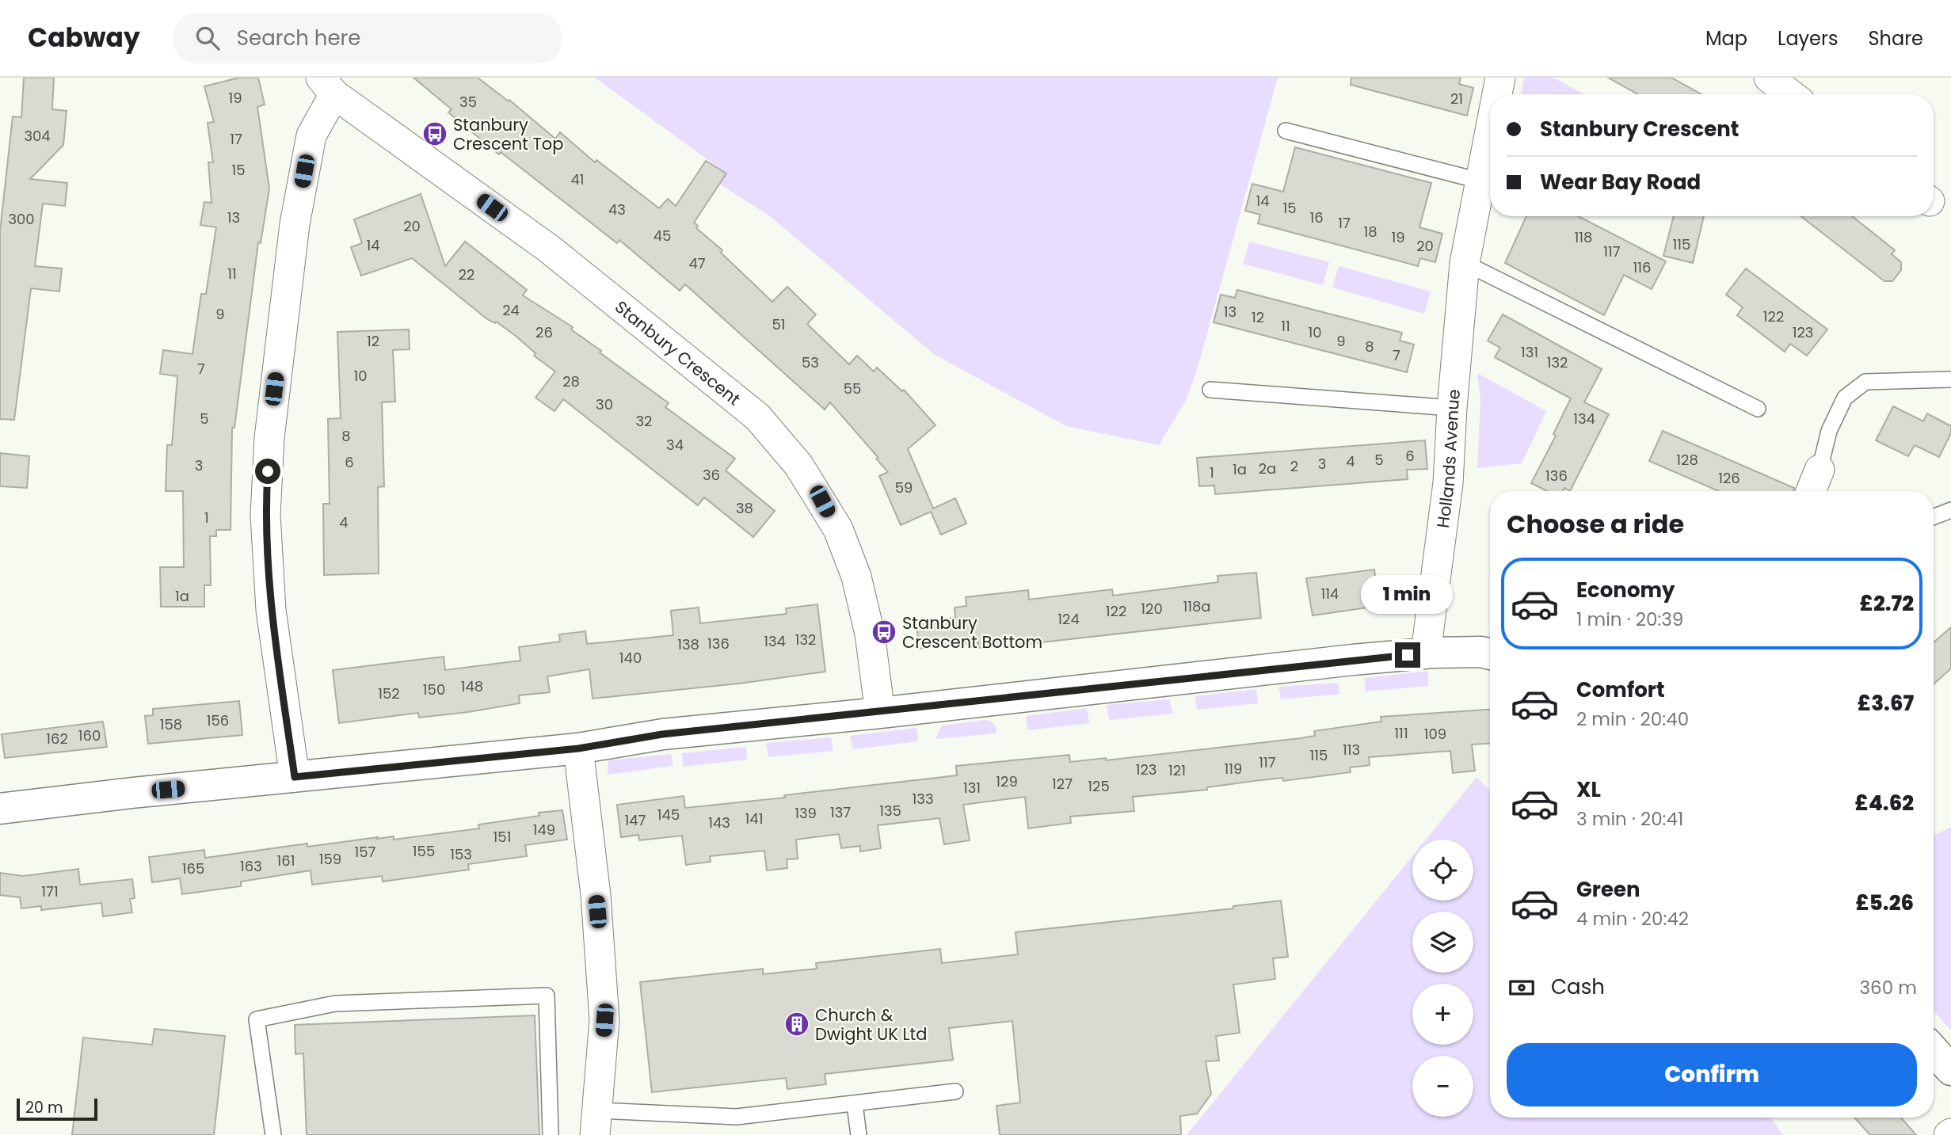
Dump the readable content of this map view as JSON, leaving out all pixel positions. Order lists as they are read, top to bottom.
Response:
{
  "streets": {
    "street": ["Stanbury Crescent", "Hollands Avenue"]
  },
  "places": {
    "bus stop": ["Stanbury Crescent Top", "Stanbury Crescent Bottom"],
    "building": ["Church & Dwight UK Ltd"]
  },
  "house_numbers": [
    "19",
    "21",
    "35",
    "304",
    "17",
    "15",
    "41",
    "14",
    "15",
    "43",
    "13",
    "16",
    "300",
    "17",
    "20",
    "18",
    "45",
    "19",
    "118",
    "115",
    "14",
    "20",
    "117",
    "47",
    "116",
    "11",
    "22",
    "24",
    "13",
    "9",
    "122",
    "12",
    "51",
    "11",
    "26",
    "10",
    "123",
    "12",
    "9",
    "8",
    "131",
    "7",
    "53",
    "132",
    "7",
    "10",
    "28",
    "55",
    "30",
    "5",
    "134",
    "32",
    "8",
    "34",
    "6",
    "5",
    "128",
    "4",
    "6",
    "3",
    "3",
    "2",
    "2a",
    "1a",
    "1",
    "36",
    "136",
    "126",
    "59",
    "38",
    "1",
    "4",
    "114",
    "1a",
    "118a",
    "120",
    "122",
    "124",
    "132",
    "134",
    "136",
    "138",
    "140",
    "148",
    "150",
    "152",
    "156",
    "158",
    "111",
    "109",
    "160",
    "162",
    "113",
    "115",
    "117",
    "119",
    "123",
    "121",
    "129",
    "127",
    "125",
    "131",
    "133",
    "135",
    "137",
    "139",
    "145",
    "141",
    "147",
    "143",
    "149",
    "151",
    "155",
    "157",
    "153",
    "159",
    "161",
    "163",
    "165",
    "171"
  ],
  "scale_bar": "20 m",
  "page": {
    "header": "Cabway",
    "search": "Search here",
    "nav": ["Map", "Layers", "Share"],
    "banner": ["Stanbury Crescent", "Wear Bay Road"],
    "heading": "Choose a ride",
    "list": [
      {
        "name": "Economy",
        "note": "1 min · 20:39",
        "value": "£2.72"
      },
      {
        "name": "Comfort",
        "note": "2 min · 20:40",
        "value": "£3.67"
      },
      {
        "name": "XL",
        "note": "3 min · 20:41",
        "value": "£4.62"
      },
      {
        "name": "Green",
        "note": "4 min · 20:42",
        "value": "£5.26"
      }
    ],
    "bubble": "1 min",
    "map_buttons": ["+", "−"],
    "pay": ["Cash", "360 m"],
    "buttons": "Confirm",
    "scale": "20 m"
  }
}
